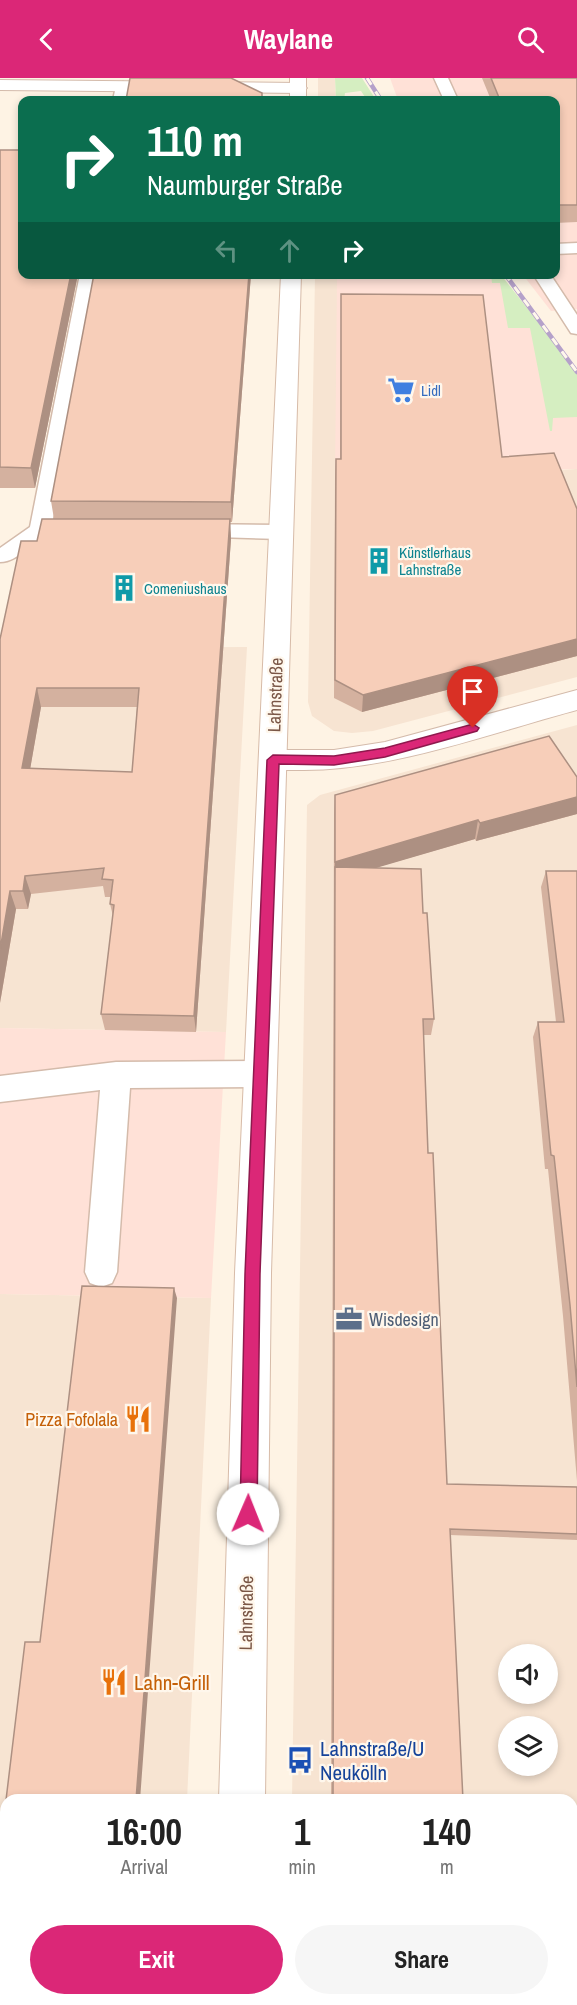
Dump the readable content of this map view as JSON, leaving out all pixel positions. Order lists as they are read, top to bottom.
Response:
{
  "streets": {
    "street": ["Lahnstraße"]
  },
  "places": {
    "supermarket": ["Lidl"],
    "building": ["Künstlerhaus Lahnstraße", "Comeniushaus"],
    "office": ["Wisdesign"],
    "restaurant": ["Pizza Fofolala", "Lahn-Grill"],
    "bus stop": ["Lahnstraße/U Neukölln"]
  },
  "page": {
    "header": "Waylane",
    "turn": ["110 m", "Naumburger Straße"],
    "eta": [
      "16:00",
      "Arrival",
      "1",
      "min",
      "140",
      "m"
    ],
    "buttons": ["Exit", "Share"]
  }
}
